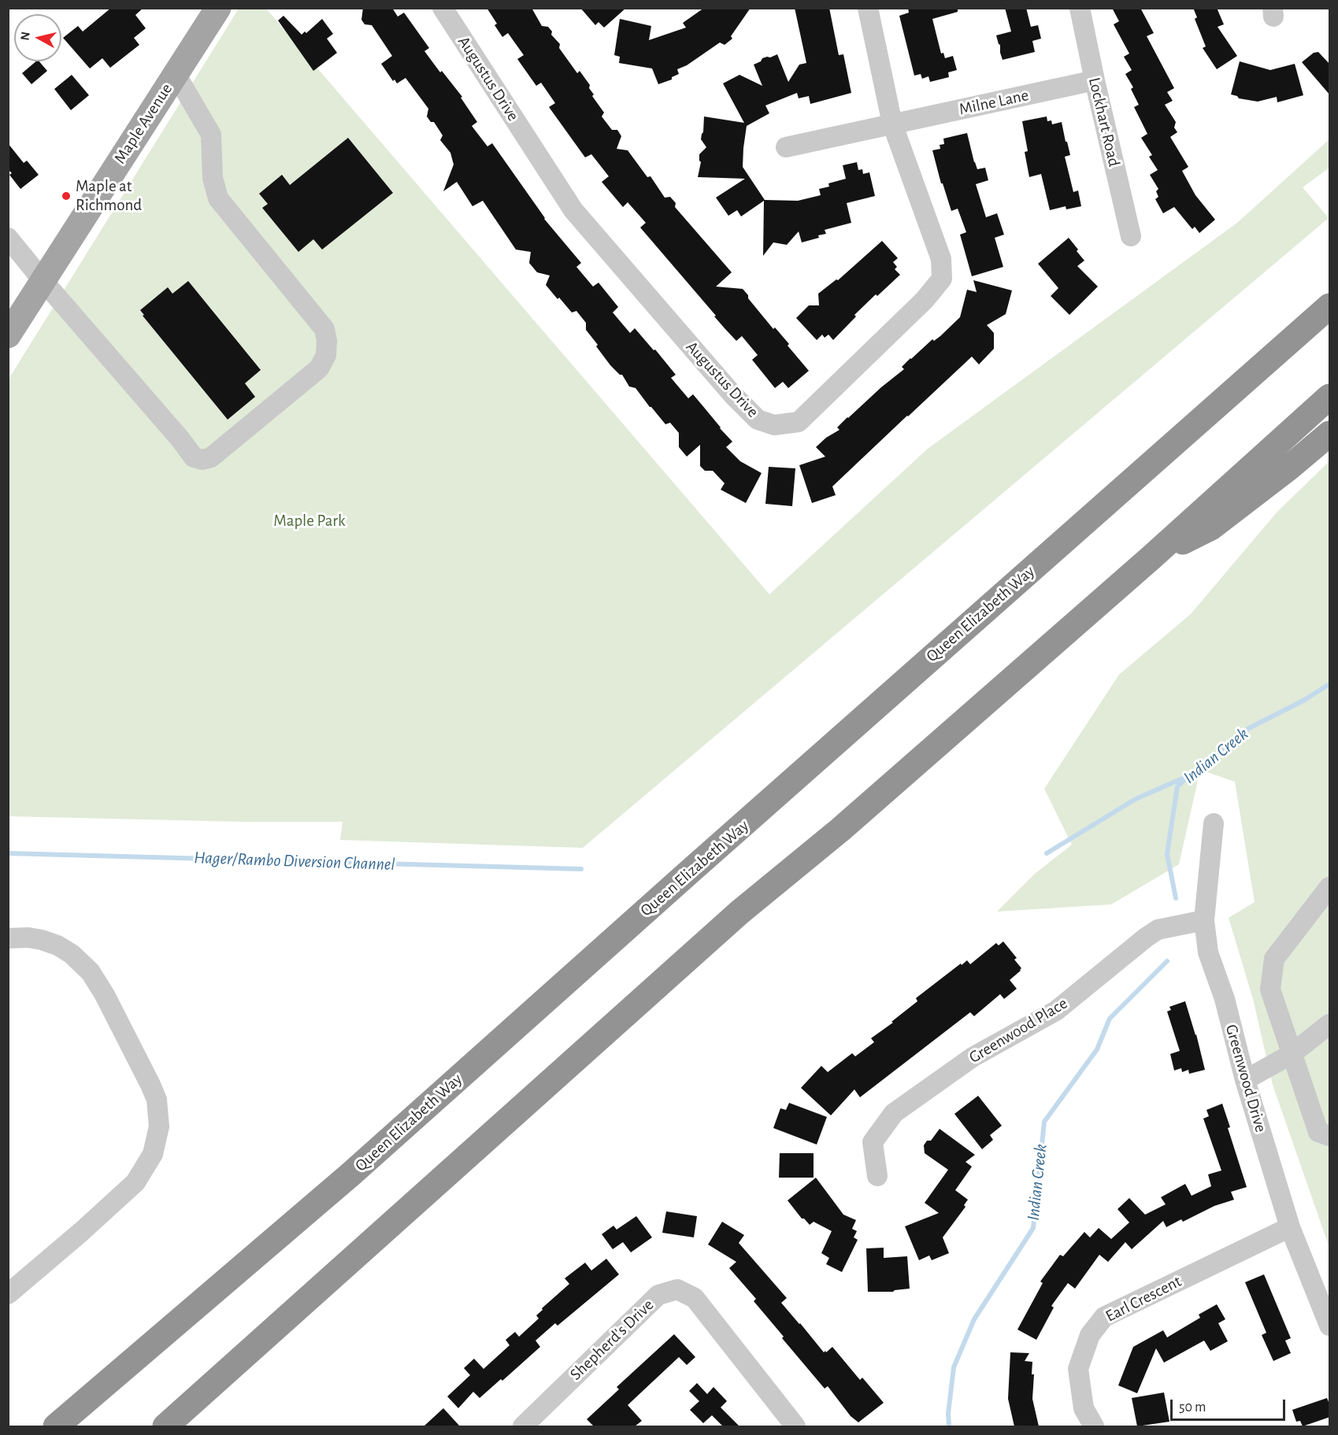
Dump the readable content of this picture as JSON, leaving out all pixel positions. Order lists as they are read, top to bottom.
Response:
{
  "streets": {
    "highway": ["Queen Elizabeth Way"],
    "main road": ["Maple Avenue"],
    "street": [
      "Augustus Drive",
      "Milne Lane",
      "Lockhart Road",
      "Greenwood Place",
      "Greenwood Drive",
      "Earl Crescent",
      "Shepherd's Drive"
    ]
  },
  "crossings": [
    ["Augustus Drive", "Milne Lane"],
    ["Milne Lane", "Lockhart Road"],
    ["Greenwood Place", "Greenwood Drive"],
    ["Greenwood Drive", "Earl Crescent"]
  ],
  "water": ["Indian Creek", "Hager/Rambo Diversion Channel"],
  "parks": ["Maple Park"],
  "places": ["Maple at Richmond"],
  "scale_bar": "50 m",
  "north": "left"
}
